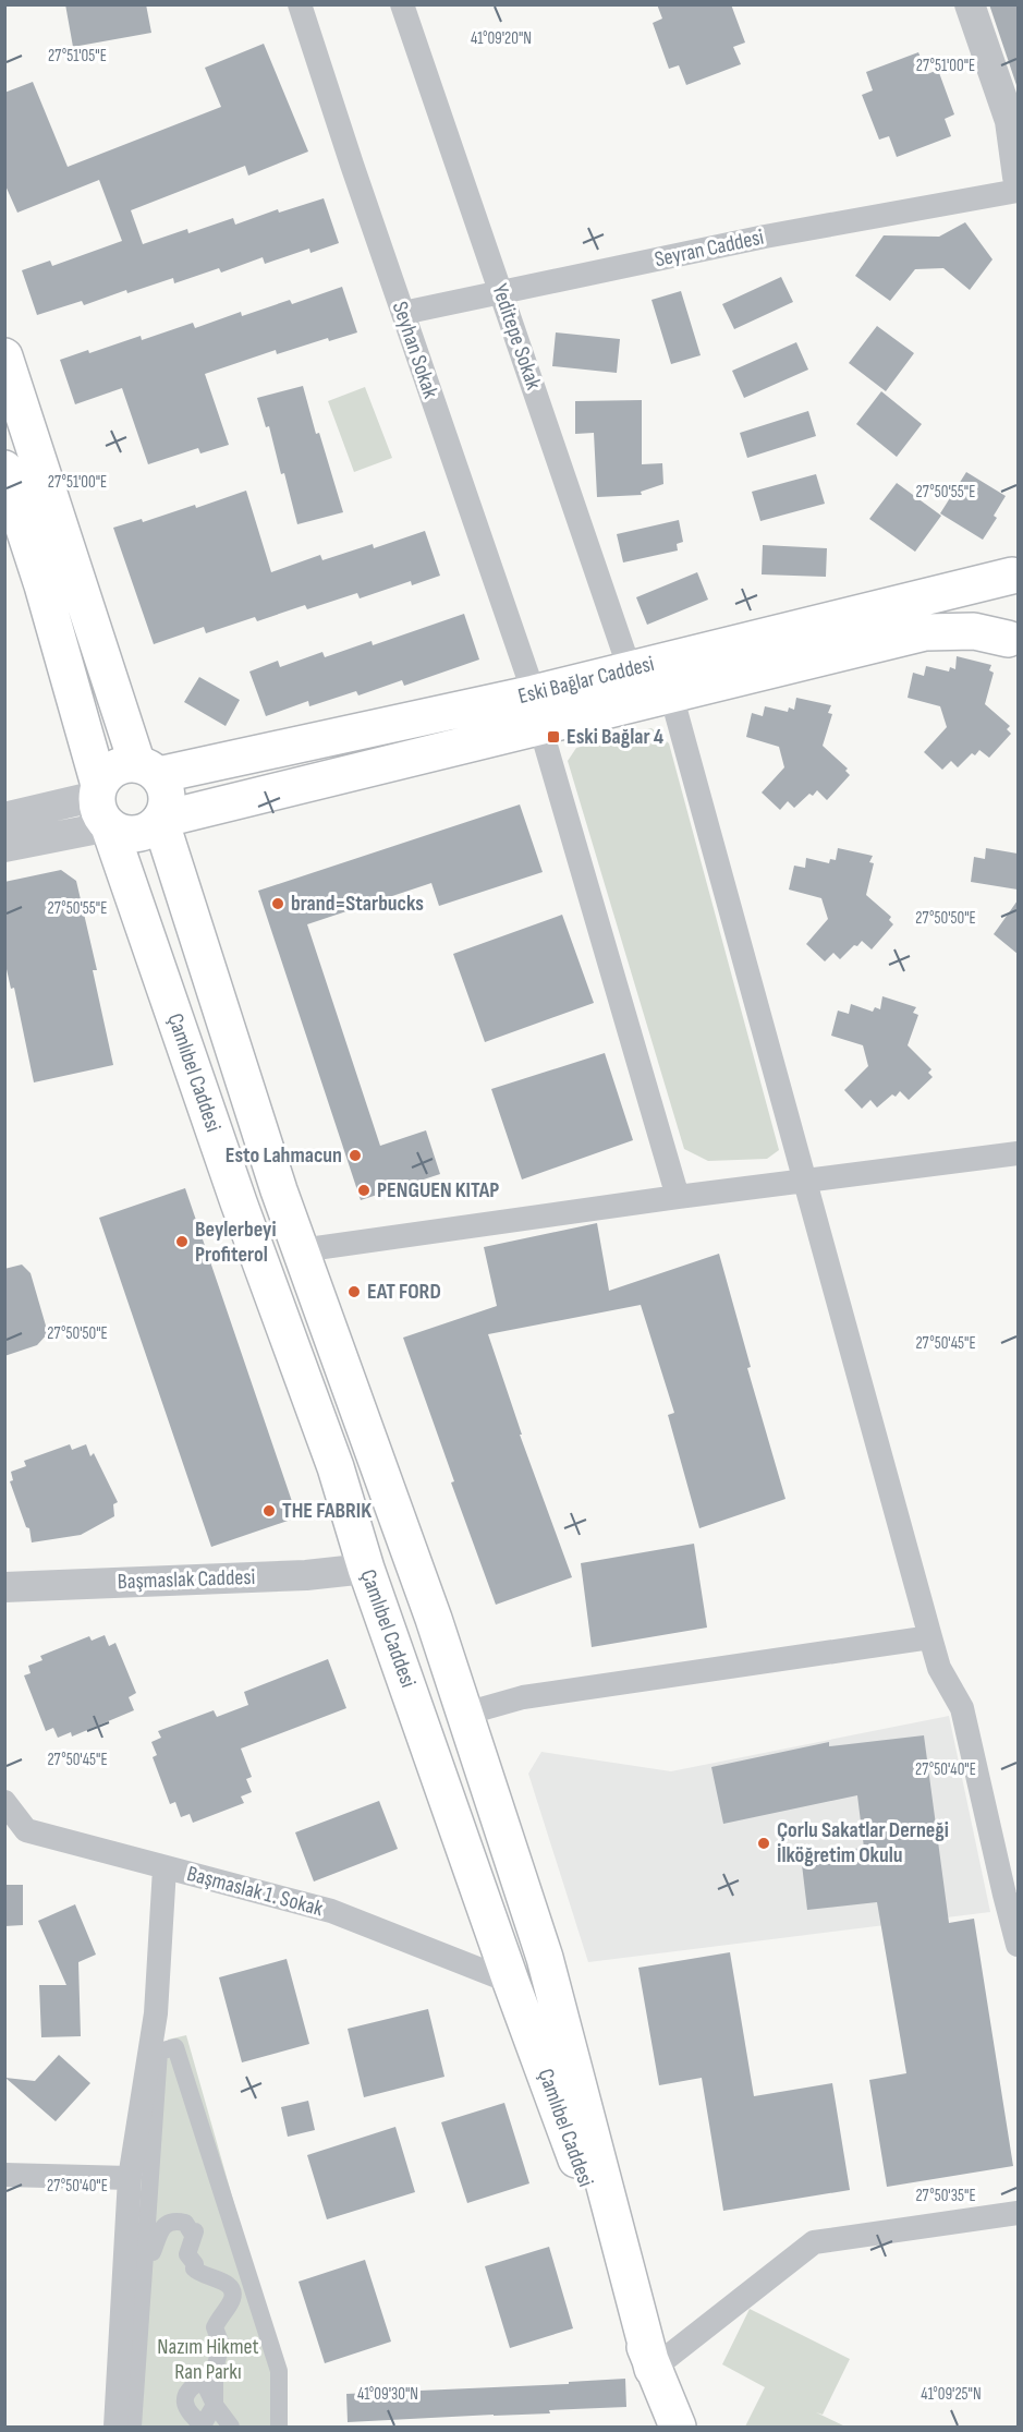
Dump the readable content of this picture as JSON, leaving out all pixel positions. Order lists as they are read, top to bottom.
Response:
{
  "streets": {
    "main road": ["Eski Bağlar Caddesi", "Çamlıbel Caddesi"],
    "street": [
      "Seyran Caddesi",
      "Yeditepe Sokak",
      "Seyhan Sokak",
      "Başmaslak Caddesi",
      "Başmaslak 1. Sokak"
    ]
  },
  "crossings": [
    ["Seyran Caddesi", "Yeditepe Sokak"],
    ["Seyran Caddesi", "Seyhan Sokak"],
    ["Yeditepe Sokak", "Eski Bağlar Caddesi"],
    ["Seyhan Sokak", "Eski Bağlar Caddesi"],
    ["Eski Bağlar Caddesi", "Çamlıbel Caddesi"],
    ["Çamlıbel Caddesi", "Başmaslak Caddesi"],
    ["Çamlıbel Caddesi", "Başmaslak 1. Sokak"]
  ],
  "parks": ["Nazım Hikmet Ran Parkı"],
  "places": {
    "transit": ["Eski Bağlar 4"],
    "other": [
      "brand=Starbucks",
      "Esto Lahmacun",
      "PENGUEN KITAP",
      "Beylerbeyi Profiterol",
      "EAT FORD",
      "THE FABRIK",
      "Çorlu Sakatlar Derneği İlköğretim Okulu"
    ]
  },
  "coordinates": [
    "41°09'20\"N",
    "27°51'05\"E",
    "27°51'00\"E",
    "27°50'55\"E",
    "27°50'50\"E",
    "27°50'45\"E",
    "27°50'40\"E",
    "27°50'35\"E",
    "41°09'30\"N",
    "41°09'25\"N"
  ]
}
